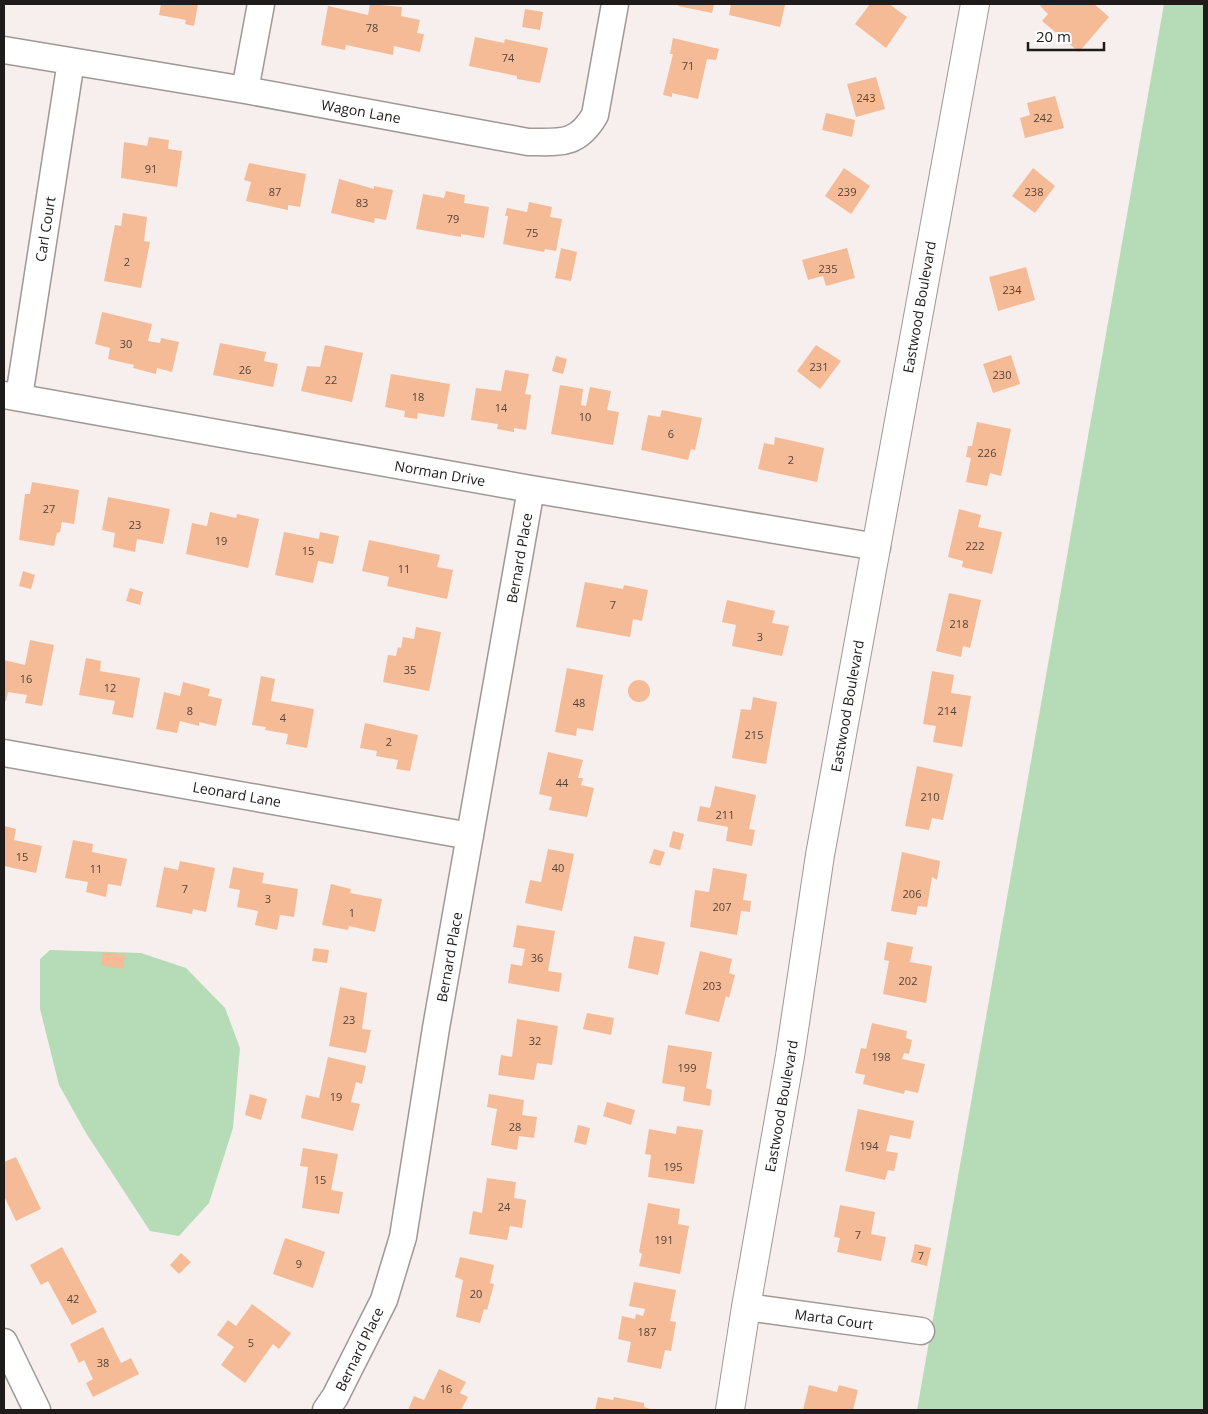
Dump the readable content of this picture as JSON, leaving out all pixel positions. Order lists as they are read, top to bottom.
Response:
{
  "streets": {
    "street": [
      "Wagon Lane",
      "Carl Court",
      "Eastwood Boulevard",
      "Norman Drive",
      "Bernard Place",
      "Leonard Lane",
      "Marta Court"
    ]
  },
  "crossings": [
    ["Wagon Lane", "Carl Court"],
    ["Carl Court", "Norman Drive"],
    ["Eastwood Boulevard", "Norman Drive"],
    ["Eastwood Boulevard", "Marta Court"],
    ["Norman Drive", "Bernard Place"],
    ["Bernard Place", "Leonard Lane"]
  ],
  "house_numbers": [
    "78",
    "74",
    "71",
    "243",
    "242",
    "91",
    "87",
    "239",
    "238",
    "83",
    "79",
    "75",
    "2",
    "235",
    "234",
    "30",
    "231",
    "26",
    "230",
    "22",
    "18",
    "14",
    "10",
    "6",
    "226",
    "2",
    "27",
    "23",
    "19",
    "222",
    "15",
    "11",
    "7",
    "218",
    "3",
    "35",
    "16",
    "12",
    "48",
    "8",
    "214",
    "4",
    "215",
    "2",
    "44",
    "210",
    "211",
    "15",
    "40",
    "11",
    "7",
    "206",
    "3",
    "207",
    "1",
    "36",
    "202",
    "203",
    "23",
    "32",
    "198",
    "199",
    "19",
    "28",
    "194",
    "195",
    "15",
    "24",
    "7",
    "191",
    "7",
    "9",
    "20",
    "42",
    "187",
    "5",
    "38",
    "16"
  ],
  "scale_bar": "20 m"
}
